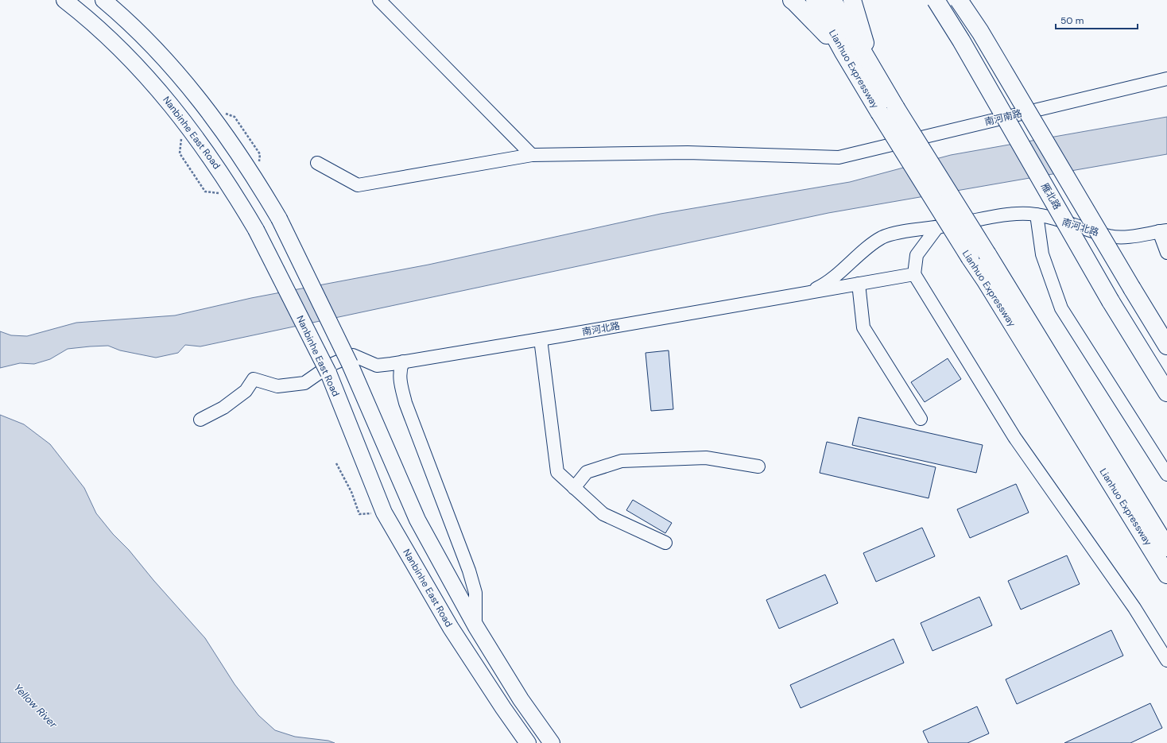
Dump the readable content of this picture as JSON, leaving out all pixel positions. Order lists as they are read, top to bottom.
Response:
{
  "streets": {
    "highway": ["Lianhuo Expressway", "雁北路"],
    "main road": ["Nanbinhe East Road"],
    "street": ["南河南路", "南河北路"]
  },
  "water": ["Yellow River"],
  "scale_bar": "50 m"
}
